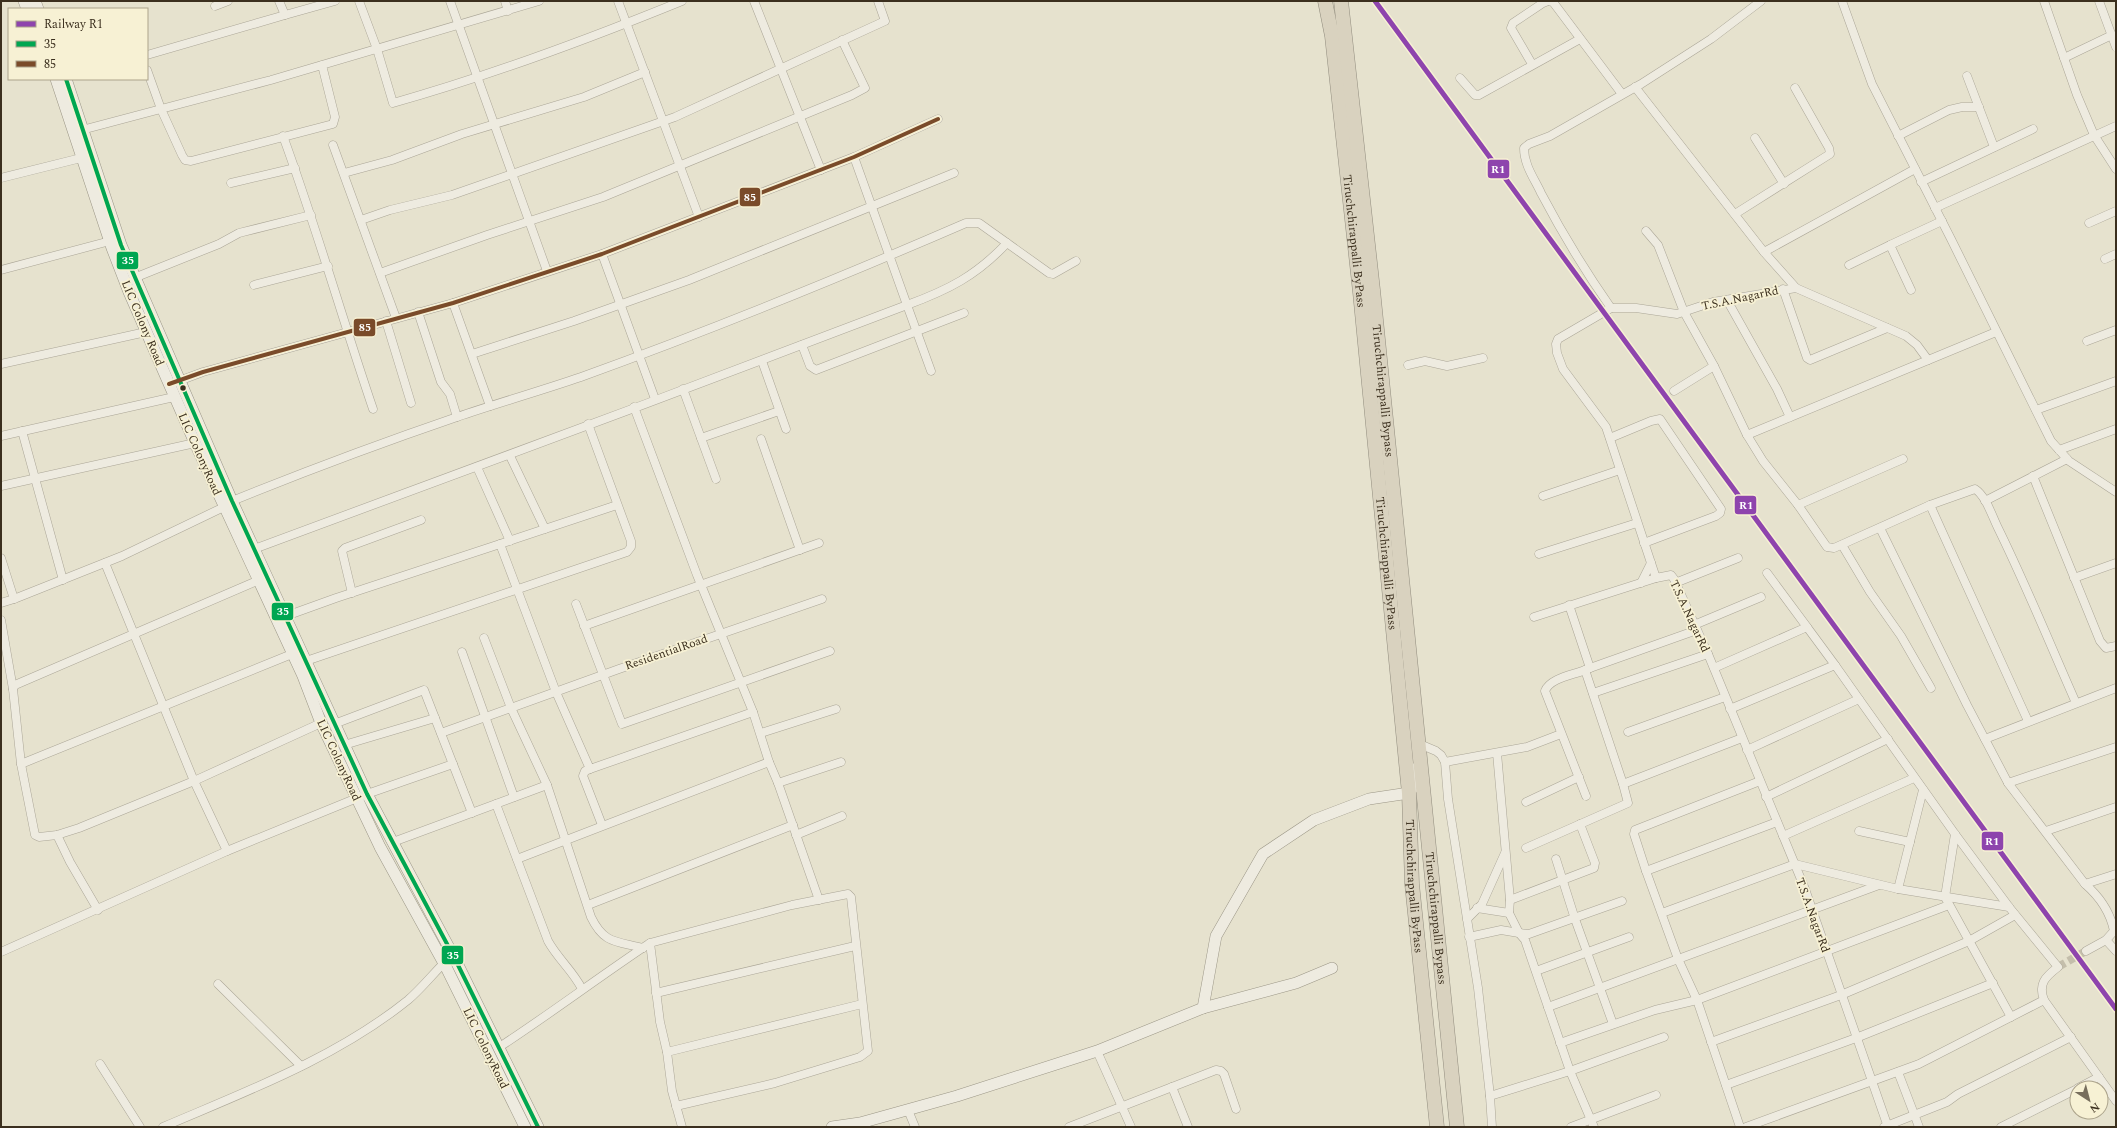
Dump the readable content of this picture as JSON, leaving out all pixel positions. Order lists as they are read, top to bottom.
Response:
{
  "streets": {
    "highway": ["Tiruchchirappalli ByPass", "Tiruchchirappalli Bypass"],
    "main road": ["LIC Colony Road", "LIC ColonyRoad"],
    "street": ["T.S.A.NagarRd", "ResidentialRoad"]
  },
  "crossings": [
    ["Tiruchchirappalli ByPass", "Tiruchchirappalli Bypass"],
    ["LIC Colony Road", "LIC ColonyRoad"]
  ],
  "lines": ["rail line R1", "transit line 35", "transit line 85"],
  "legend": ["Railway R1", "35", "85"],
  "north": "bottom right"
}
